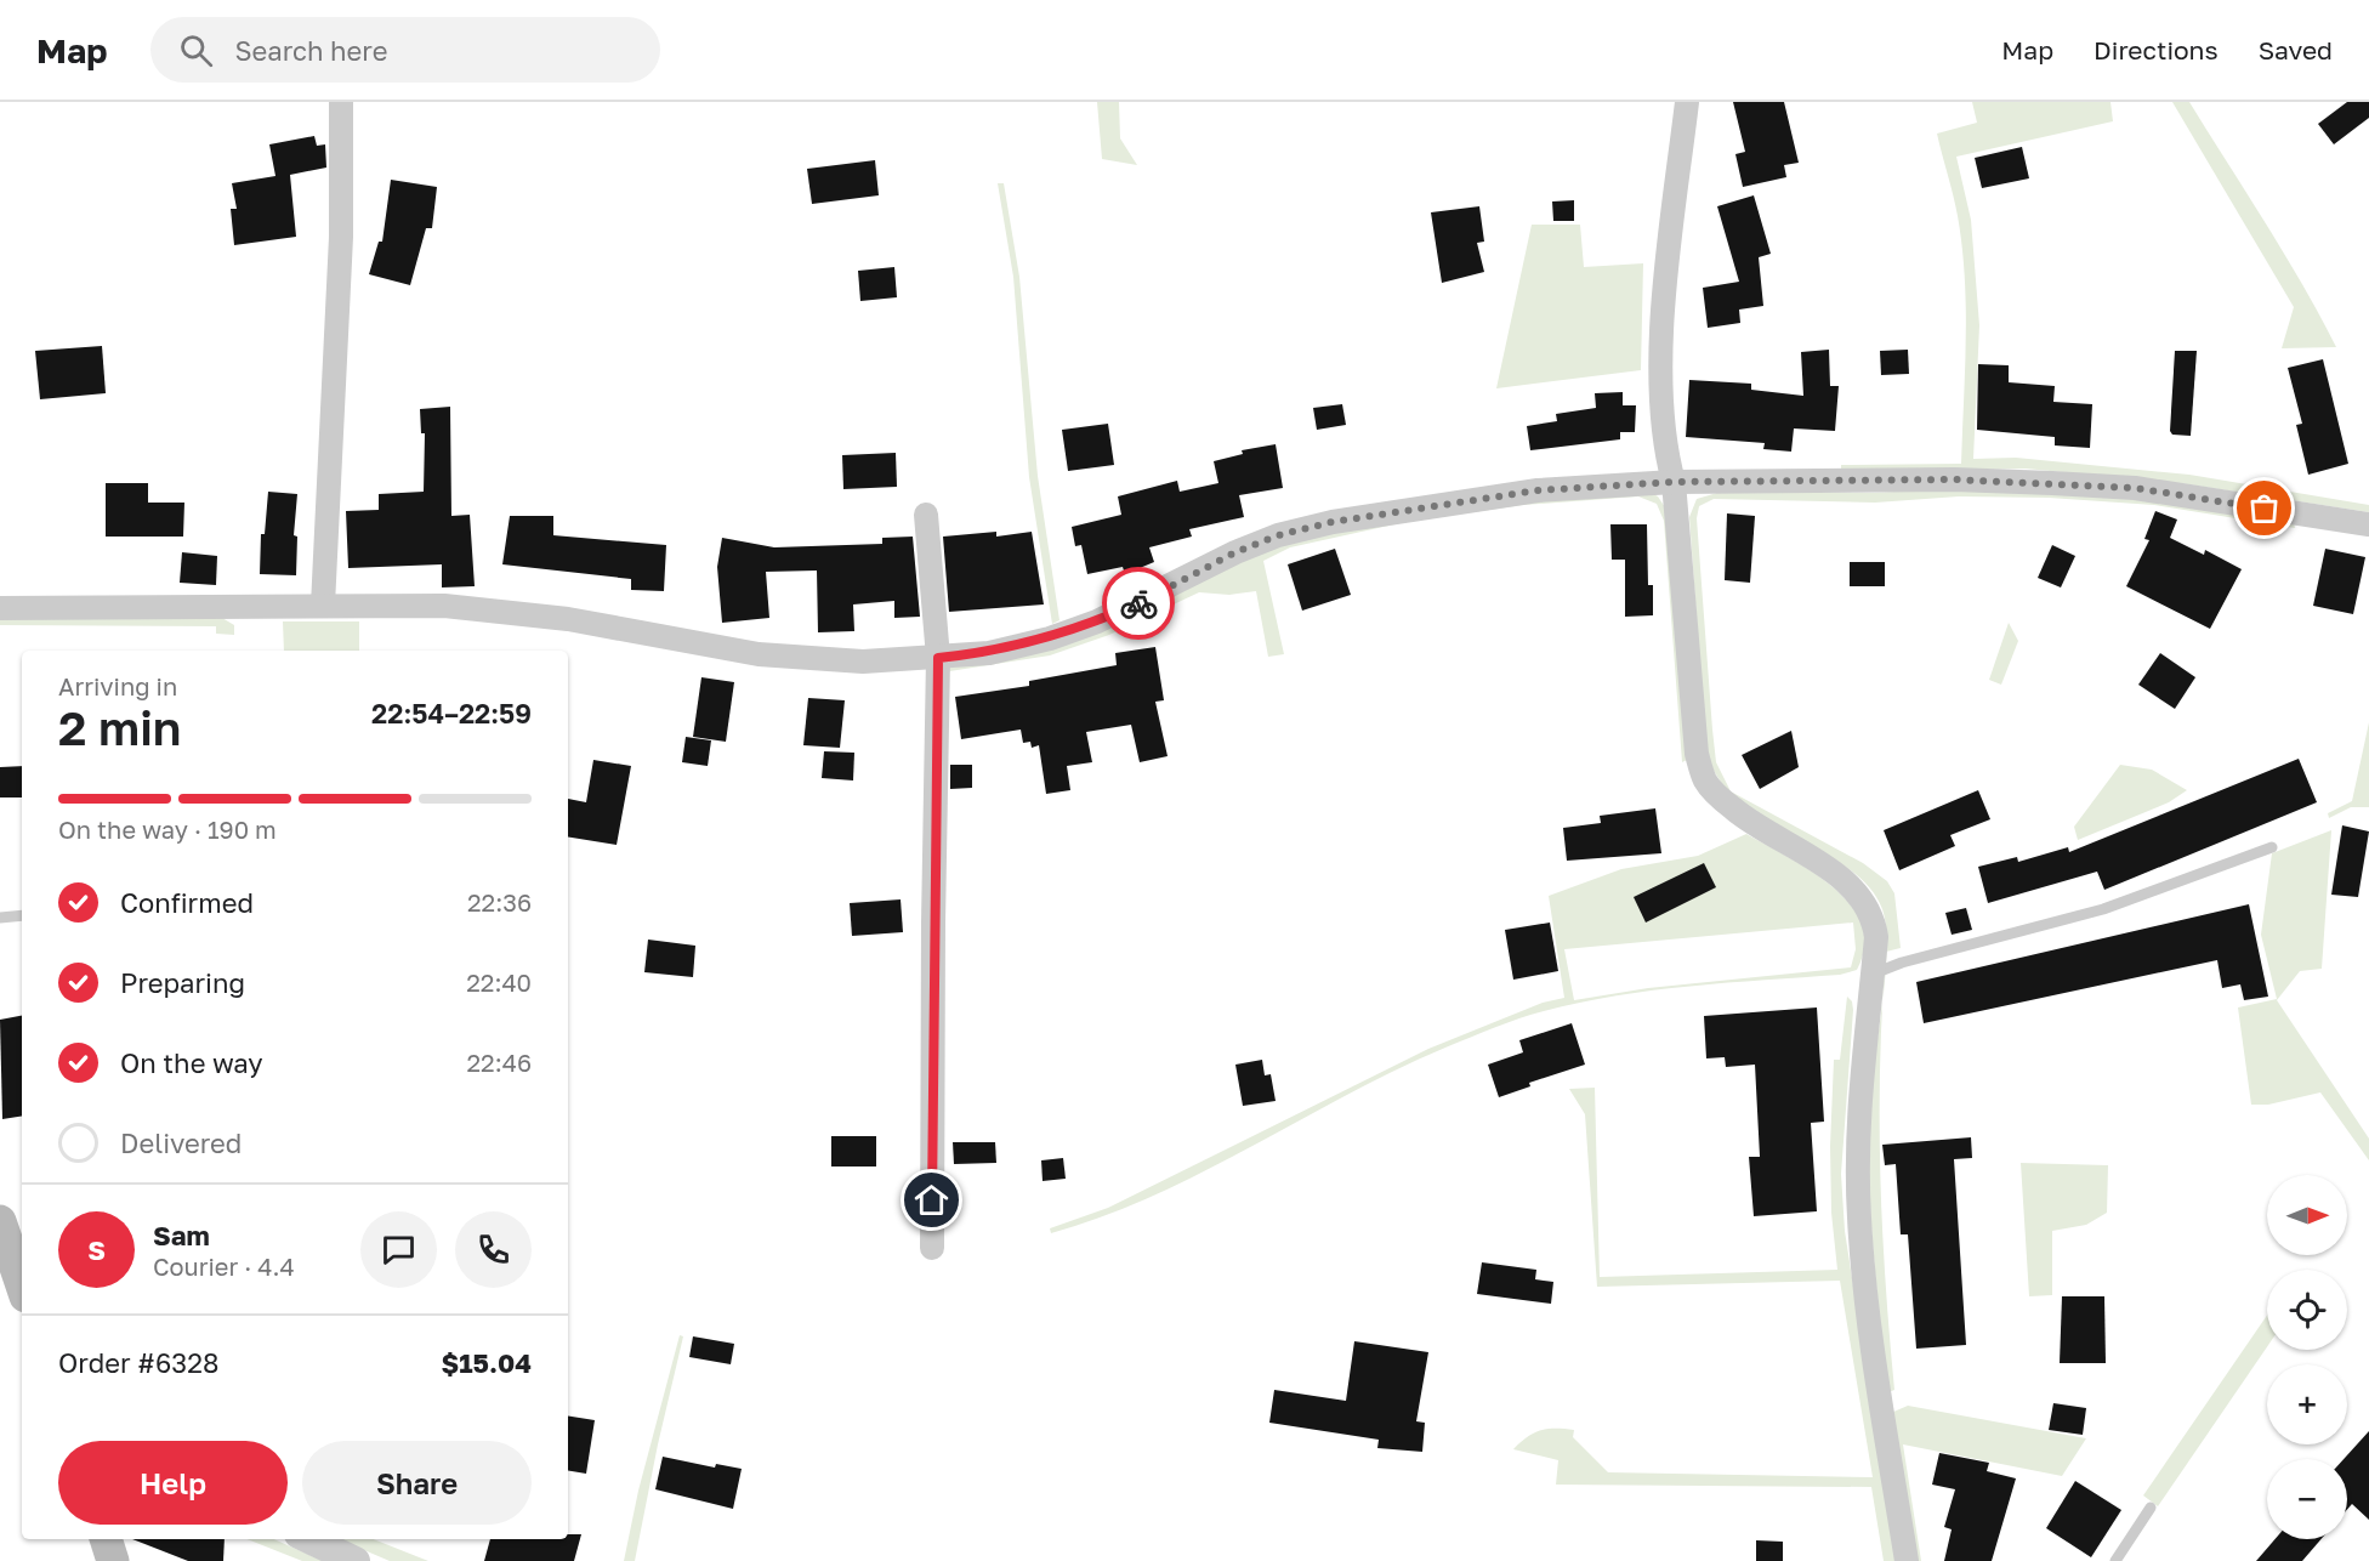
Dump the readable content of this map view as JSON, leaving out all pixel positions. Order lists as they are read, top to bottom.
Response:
{
  "north": "right",
  "page": {
    "header": "Map",
    "search": "Search here",
    "nav": ["Map", "Directions", "Saved"],
    "heading": ["2 min", "Arriving in", "22:54–22:59"],
    "panel": [
      "Sam",
      "Courier · 4.4",
      "Order #6328",
      "$15.04"
    ],
    "bar": "On the way · 190 m",
    "list": [
      ["Confirmed", "22:36"],
      ["Preparing", "22:40"],
      ["On the way", "22:46"],
      "Delivered"
    ],
    "map_buttons": ["+", "−"],
    "round": "S",
    "buttons": ["Help", "Share"]
  }
}
